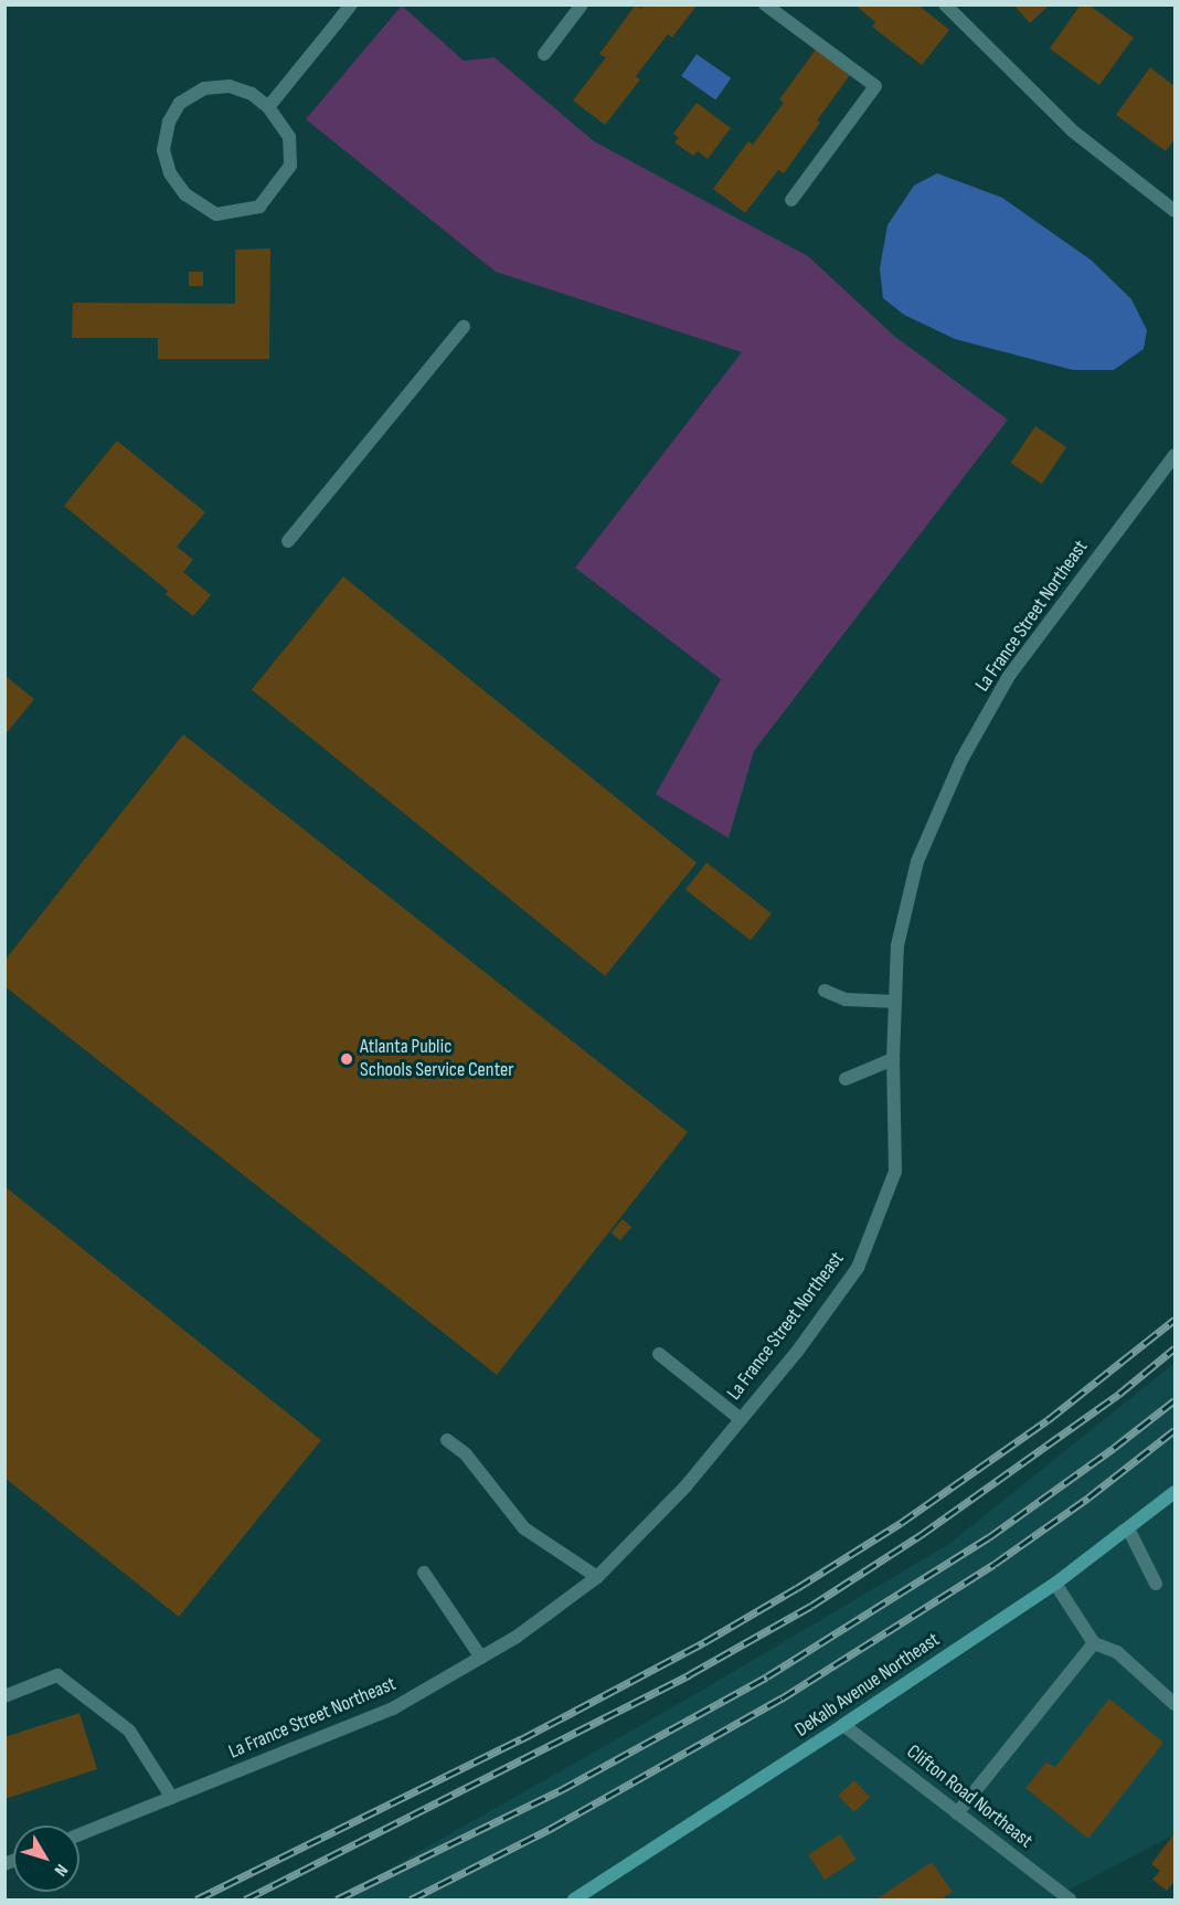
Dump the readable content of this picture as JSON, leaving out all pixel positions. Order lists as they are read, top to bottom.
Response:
{
  "streets": {
    "main road": ["DeKalb Avenue Northeast"],
    "street": ["La France Street Northeast", "Clifton Road Northeast"]
  },
  "crossings": [
    ["DeKalb Avenue Northeast", "Clifton Road Northeast"]
  ],
  "places": ["Atlanta Public Schools Service Center"],
  "north": "bottom right"
}
